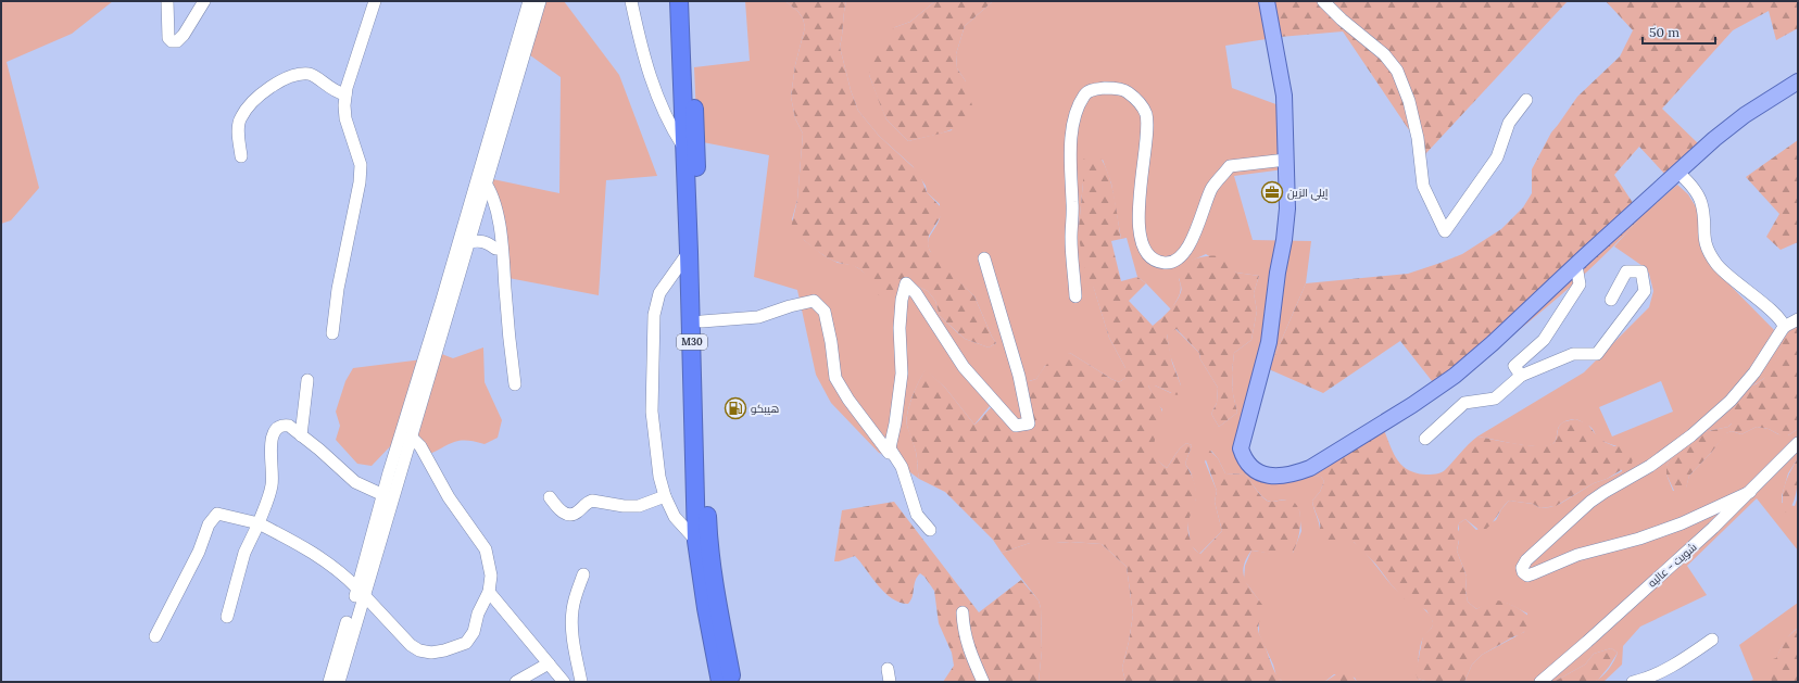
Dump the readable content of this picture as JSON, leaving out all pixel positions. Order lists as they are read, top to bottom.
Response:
{
  "streets": {
    "highway": ["M30"],
    "street": ["شويت - عاليه"]
  },
  "places": {
    "office": ["إيلي الزين"],
    "fuel station": ["هيبكو"]
  },
  "scale_bar": "50 m"
}
